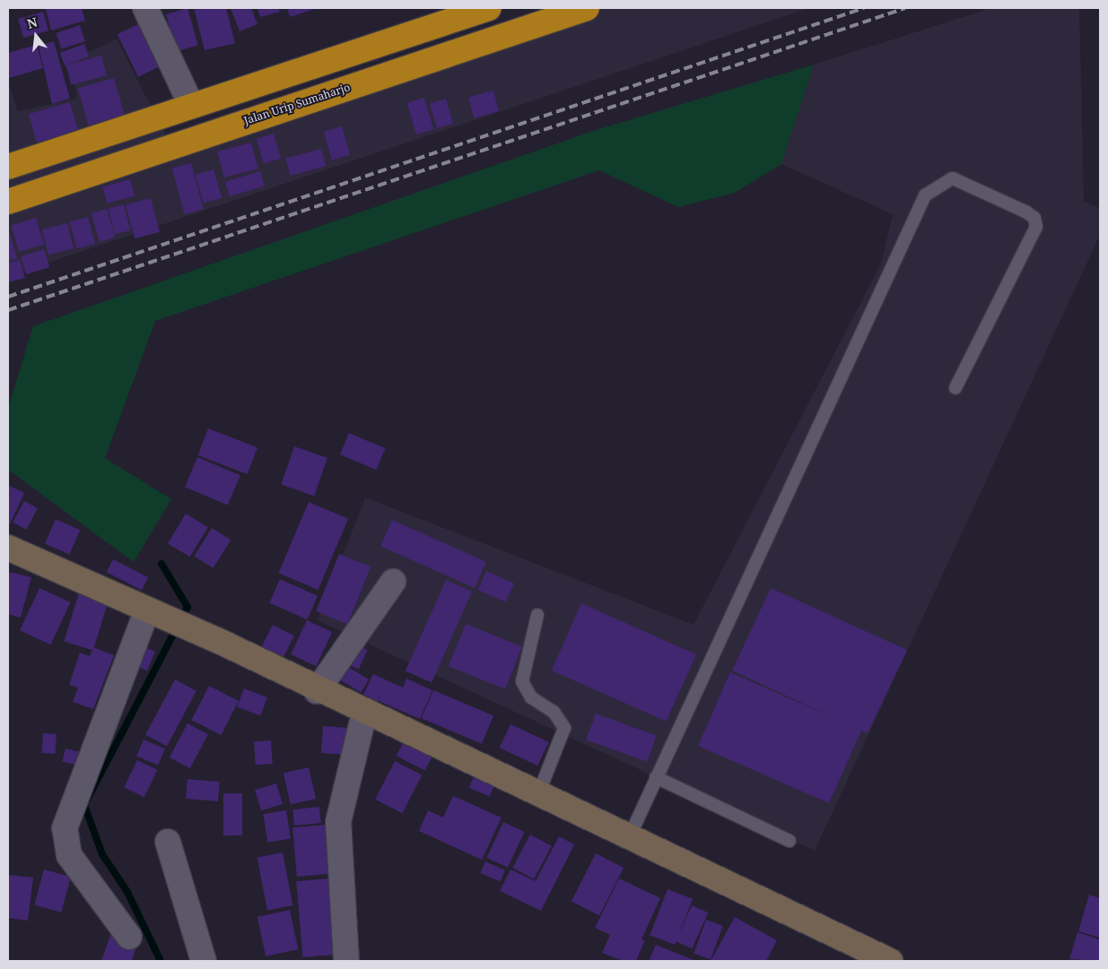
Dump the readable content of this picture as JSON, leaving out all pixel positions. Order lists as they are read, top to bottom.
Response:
{
  "streets": {
    "highway": ["Jalan Urip Sumaharjo"]
  },
  "north": "top"
}
